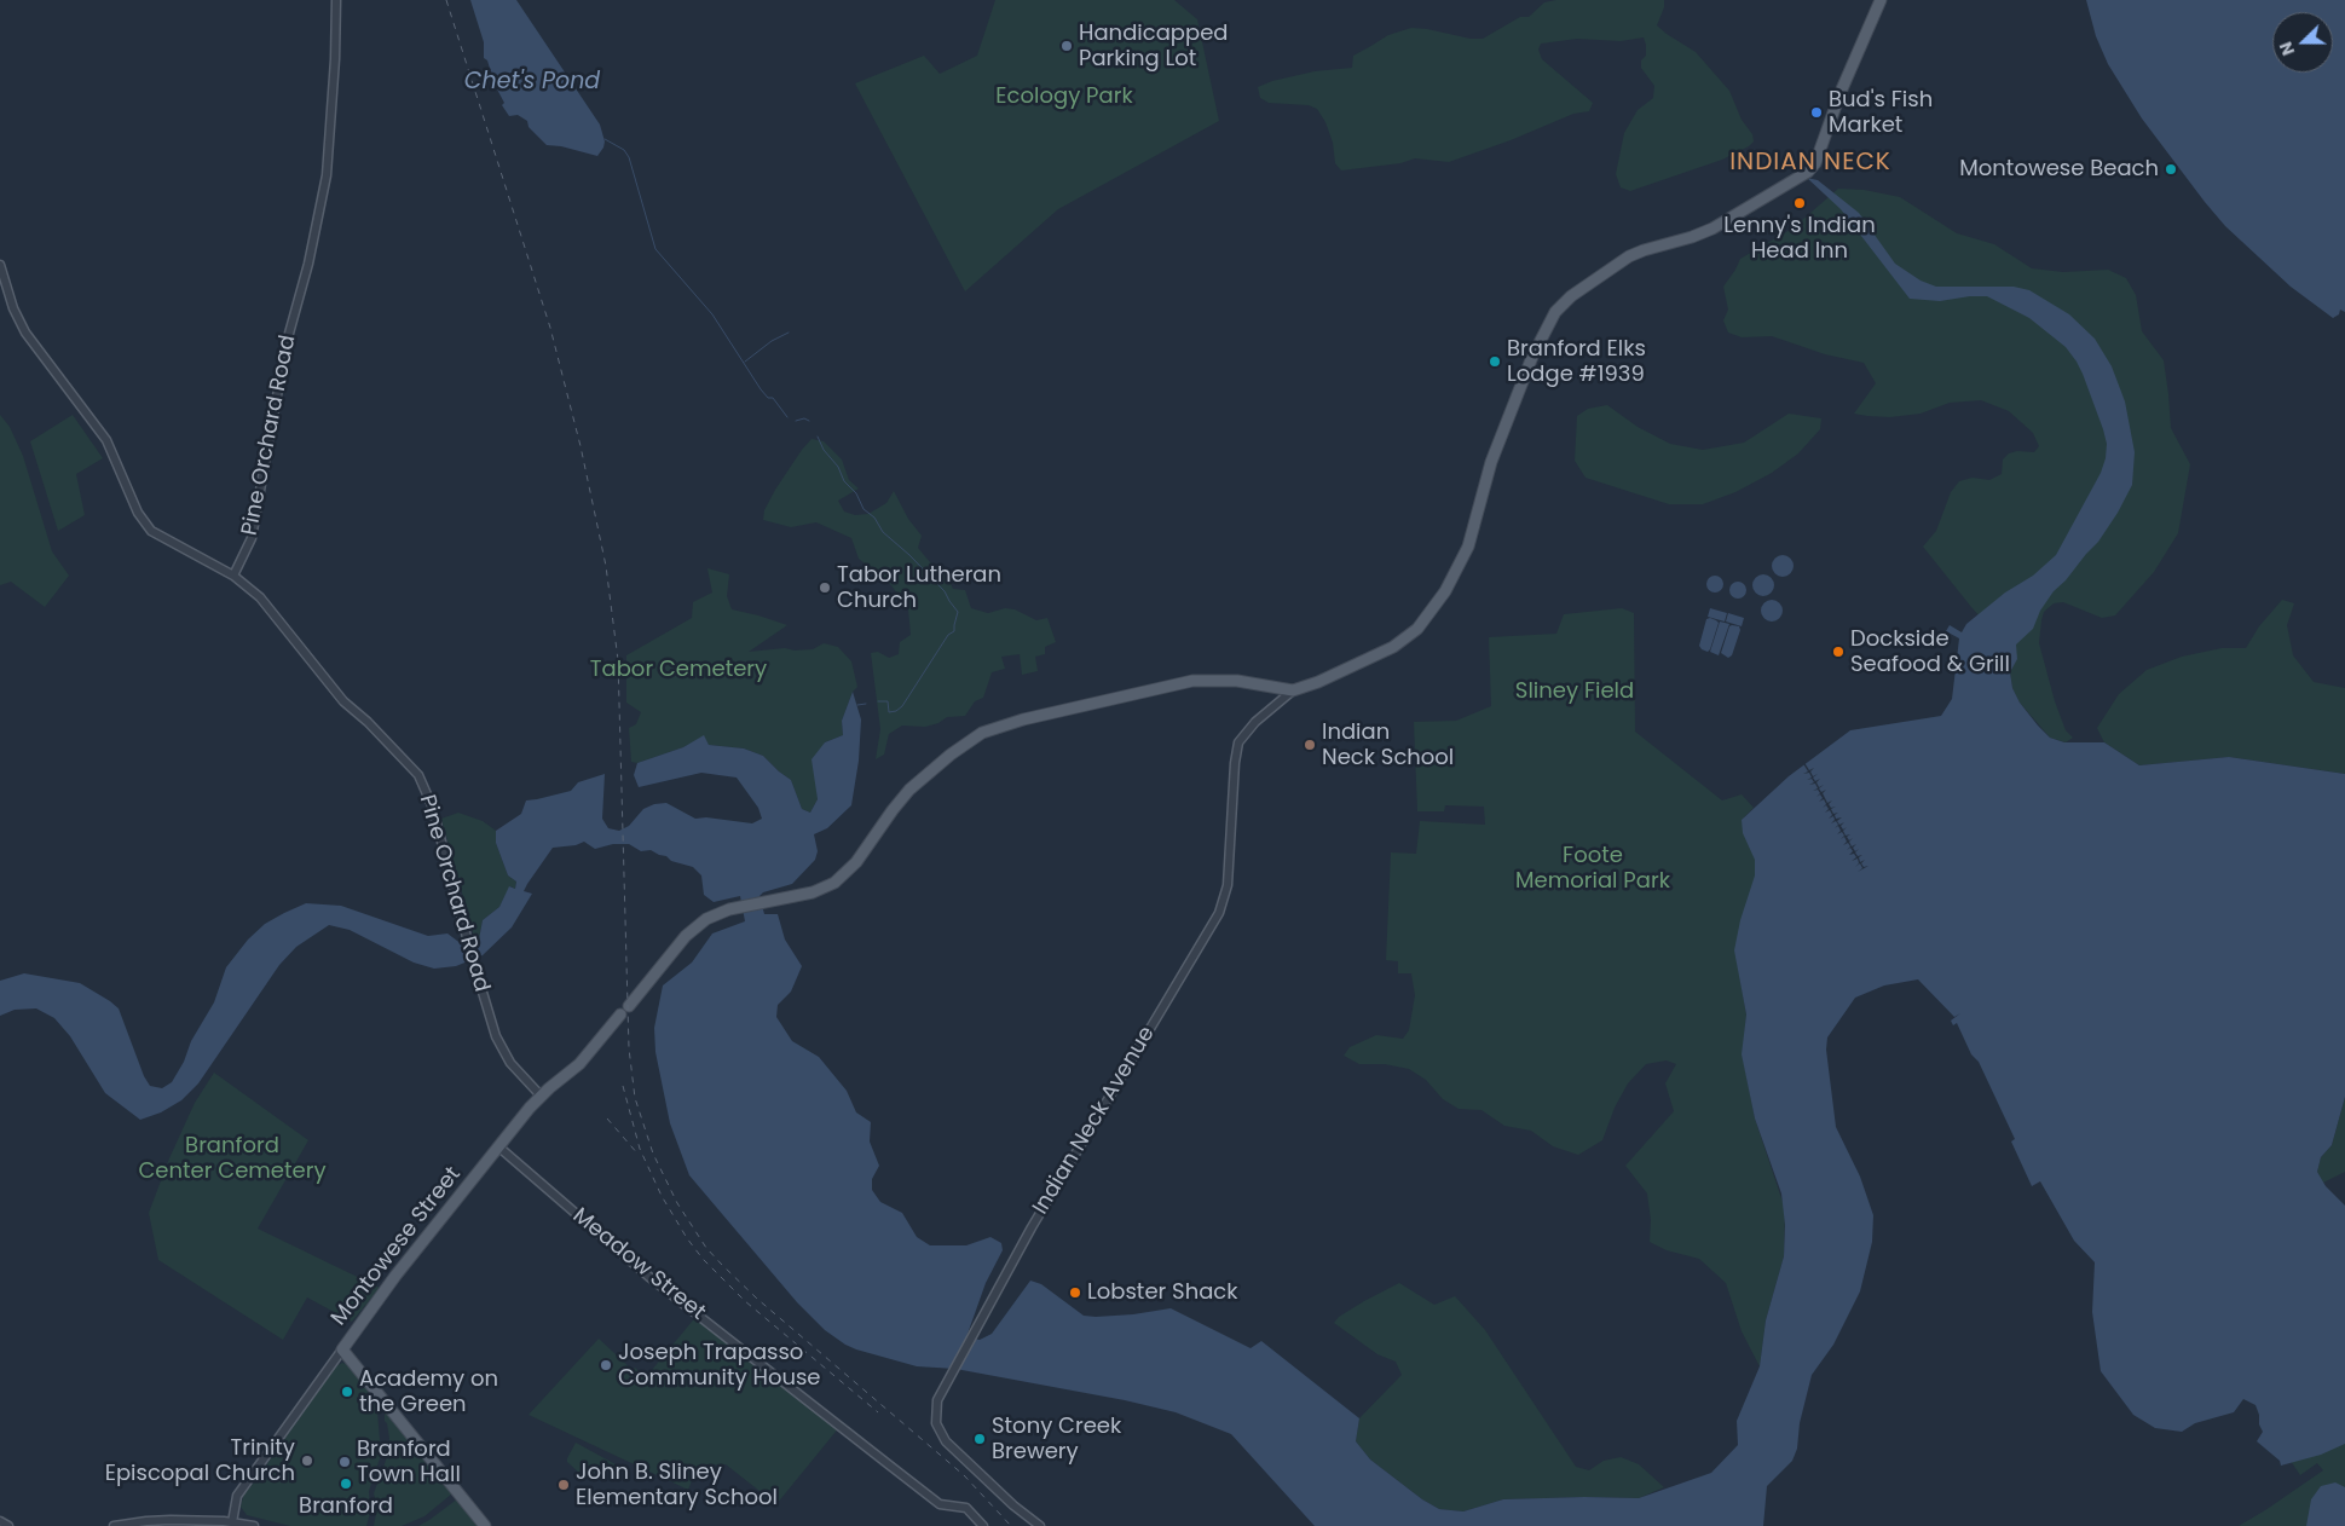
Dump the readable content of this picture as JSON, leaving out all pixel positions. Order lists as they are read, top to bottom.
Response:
{
  "streets": {
    "main road": ["Montowese Street"],
    "street": ["Pine Orchard Road", "Indian Neck Avenue", "Meadow Street"]
  },
  "crossings": [
    ["Pine Orchard Road", "Montowese Street"],
    ["Montowese Street", "Meadow Street"]
  ],
  "districts": ["INDIAN NECK"],
  "water": ["Chet's Pond"],
  "parks": [
    "Ecology Park",
    "Tabor Cemetery",
    "Sliney Field",
    "Foote Memorial Park",
    "Branford Center Cemetery"
  ],
  "places": [
    "Handicapped Parking Lot",
    "Bud's Fish Market",
    "Montowese Beach",
    "Lenny's Indian Head Inn",
    "Branford Elks Lodge #1939",
    "Tabor Lutheran Church",
    "Dockside Seafood & Grill",
    "Indian Neck School",
    "Lobster Shack",
    "Joseph Trapasso Community House",
    "Academy on the Green",
    "Stony Creek Brewery",
    "Trinity Episcopal Church",
    "Branford Town Hall",
    "Branford",
    "John B. Sliney Elementary School"
  ],
  "north": "left"
}
